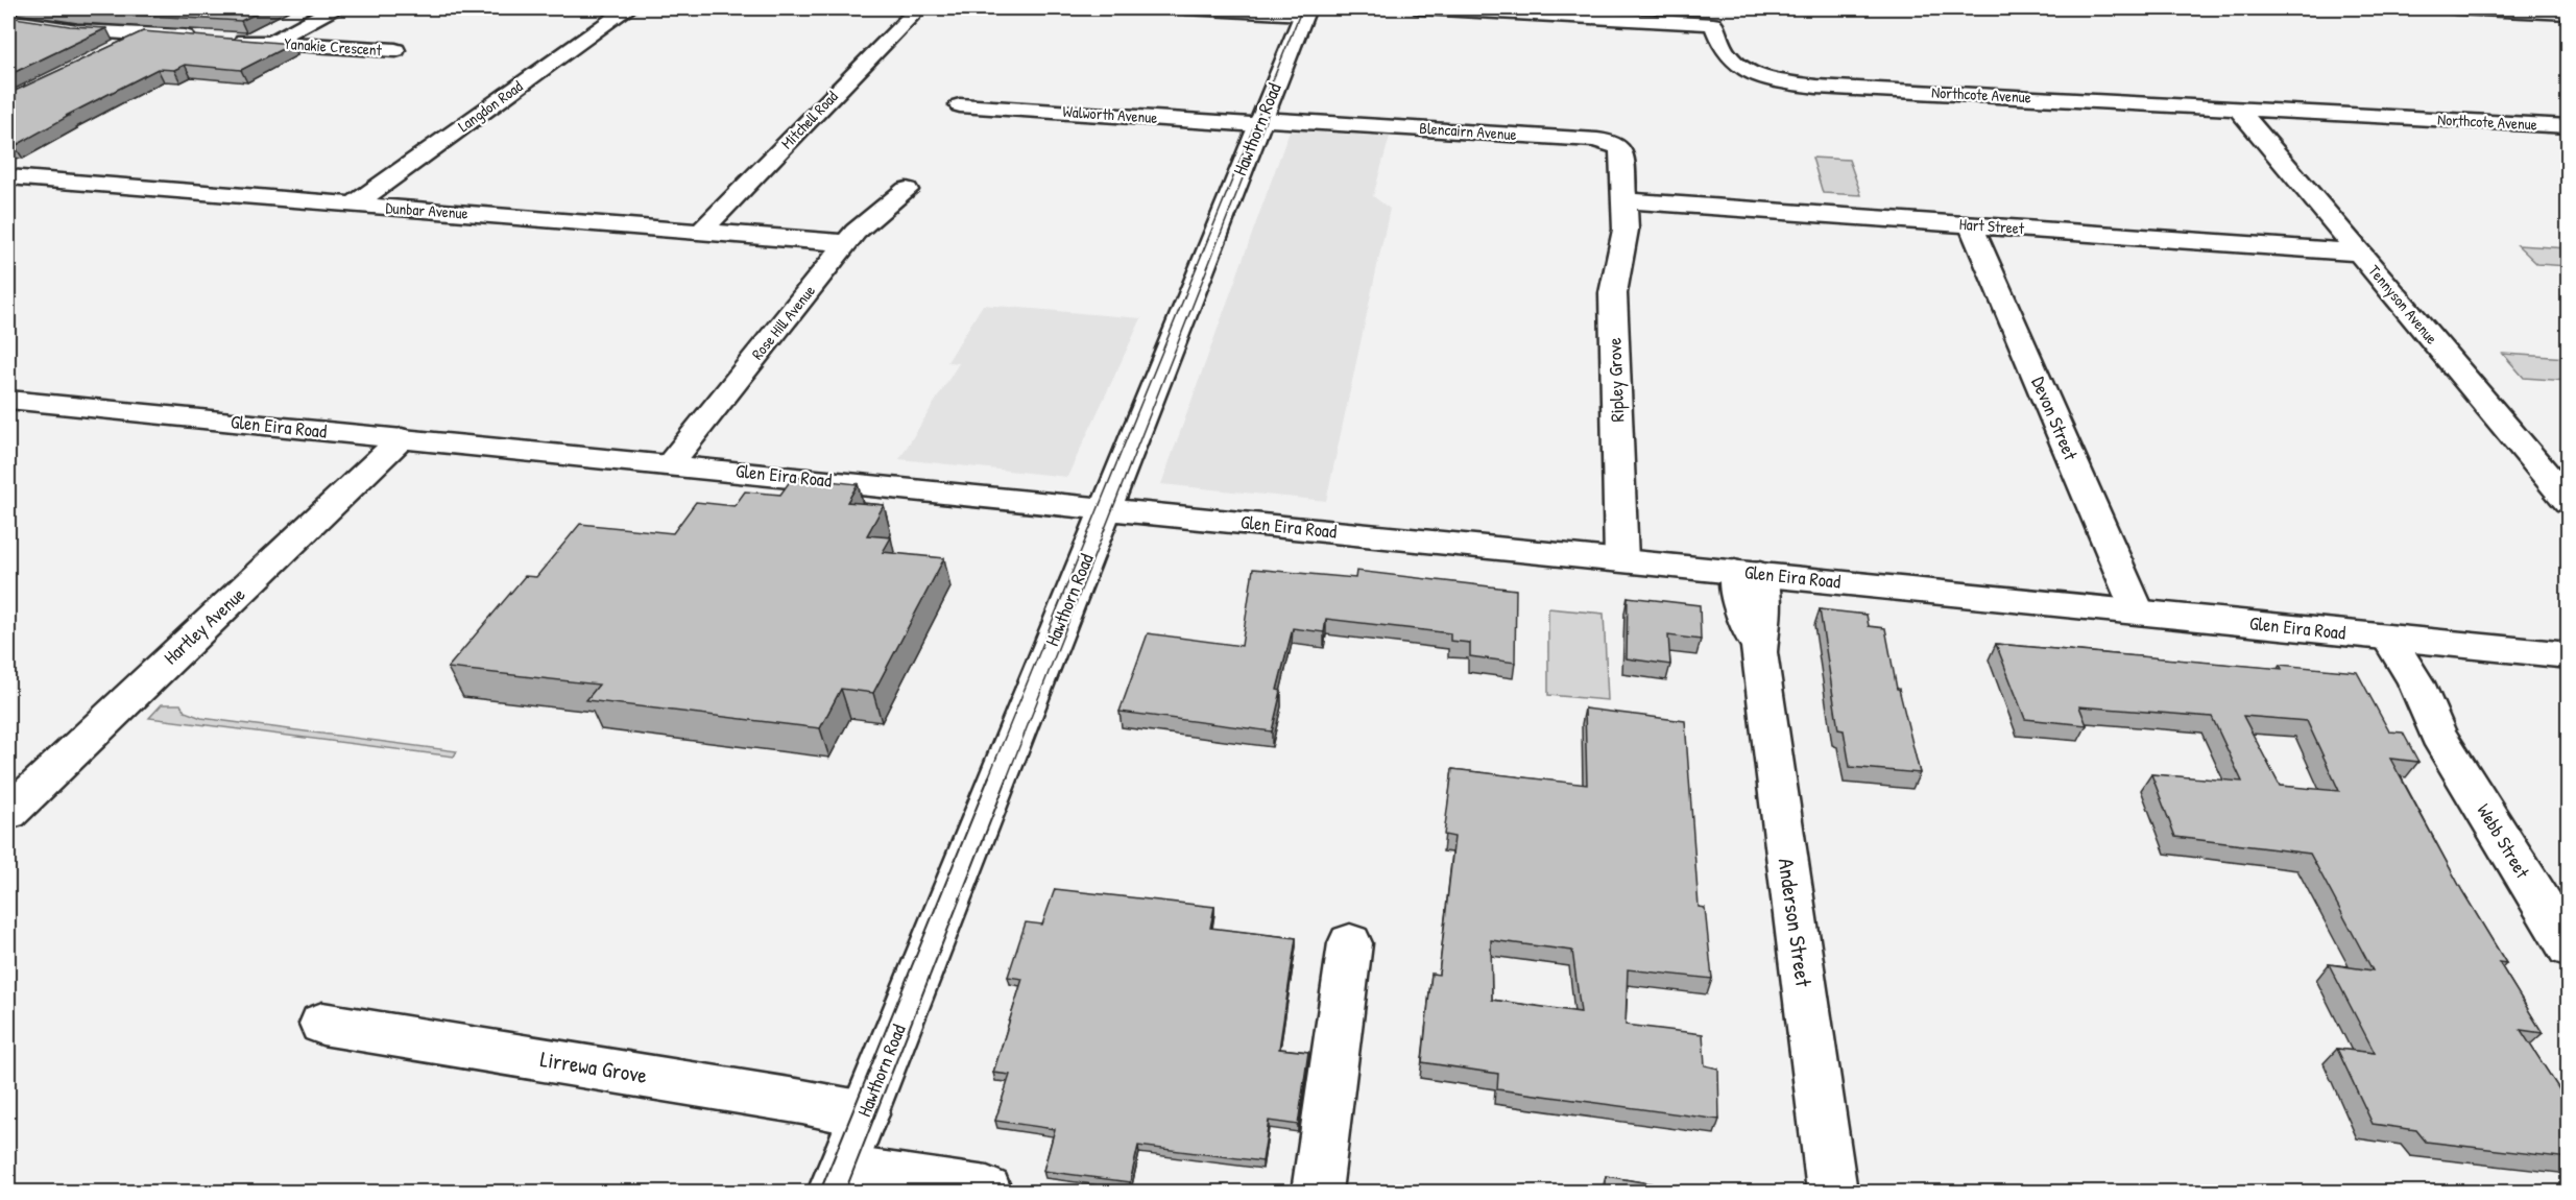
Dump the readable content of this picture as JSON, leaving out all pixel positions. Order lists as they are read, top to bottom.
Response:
{
  "streets": {
    "street": [
      "Yanakie Crescent",
      "Northcote Avenue",
      "Langdon Road",
      "Walworth Avenue",
      "Mitchell Road",
      "Hawthorn Road",
      "Blencairn Avenue",
      "Dunbar Avenue",
      "Hart Street",
      "Tennyson Avenue",
      "Rose Hill Avenue",
      "Ripley Grove",
      "Devon Street",
      "Glen Eira Road",
      "Hartley Avenue",
      "Webb Street",
      "Anderson Street",
      "Lirrewa Grove"
    ]
  },
  "crossings": [
    ["Northcote Avenue", "Tennyson Avenue"],
    ["Langdon Road", "Dunbar Avenue"],
    ["Walworth Avenue", "Hawthorn Road"],
    ["Walworth Avenue", "Blencairn Avenue"],
    ["Mitchell Road", "Dunbar Avenue"],
    ["Hawthorn Road", "Blencairn Avenue"],
    ["Hawthorn Road", "Glen Eira Road"],
    ["Hawthorn Road", "Lirrewa Grove"],
    ["Blencairn Avenue", "Hart Street"],
    ["Blencairn Avenue", "Ripley Grove"],
    ["Dunbar Avenue", "Rose Hill Avenue"],
    ["Hart Street", "Tennyson Avenue"],
    ["Hart Street", "Ripley Grove"],
    ["Hart Street", "Devon Street"],
    ["Rose Hill Avenue", "Glen Eira Road"],
    ["Ripley Grove", "Glen Eira Road"],
    ["Devon Street", "Glen Eira Road"],
    ["Glen Eira Road", "Hartley Avenue"],
    ["Glen Eira Road", "Webb Street"],
    ["Glen Eira Road", "Anderson Street"]
  ]
}
